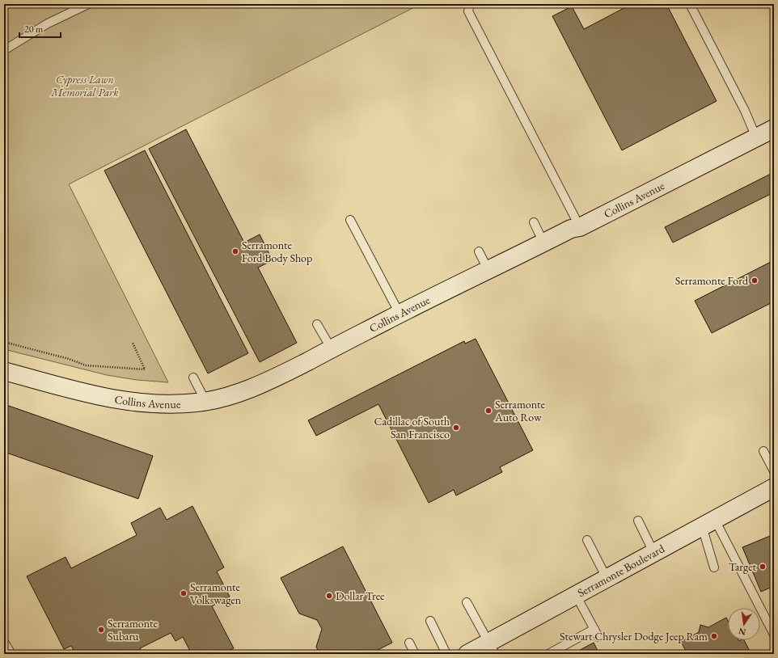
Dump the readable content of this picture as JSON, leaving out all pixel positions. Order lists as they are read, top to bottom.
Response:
{
  "streets": {
    "street": ["Collins Avenue", "Serramonte Boulevard"]
  },
  "parks": ["Cypress Lawn Memorial Park"],
  "places": [
    "Serramonte Ford Body Shop",
    "Serramonte Ford",
    "Serramonte Auto Row",
    "Cadillac of South San Francisco",
    "Target",
    "Serramonte Volkswagen",
    "Dollar Tree",
    "Serramonte Subaru",
    "Stewart Chrysler Dodge Jeep Ram"
  ],
  "scale_bar": "20 m",
  "north": "bottom"
}
